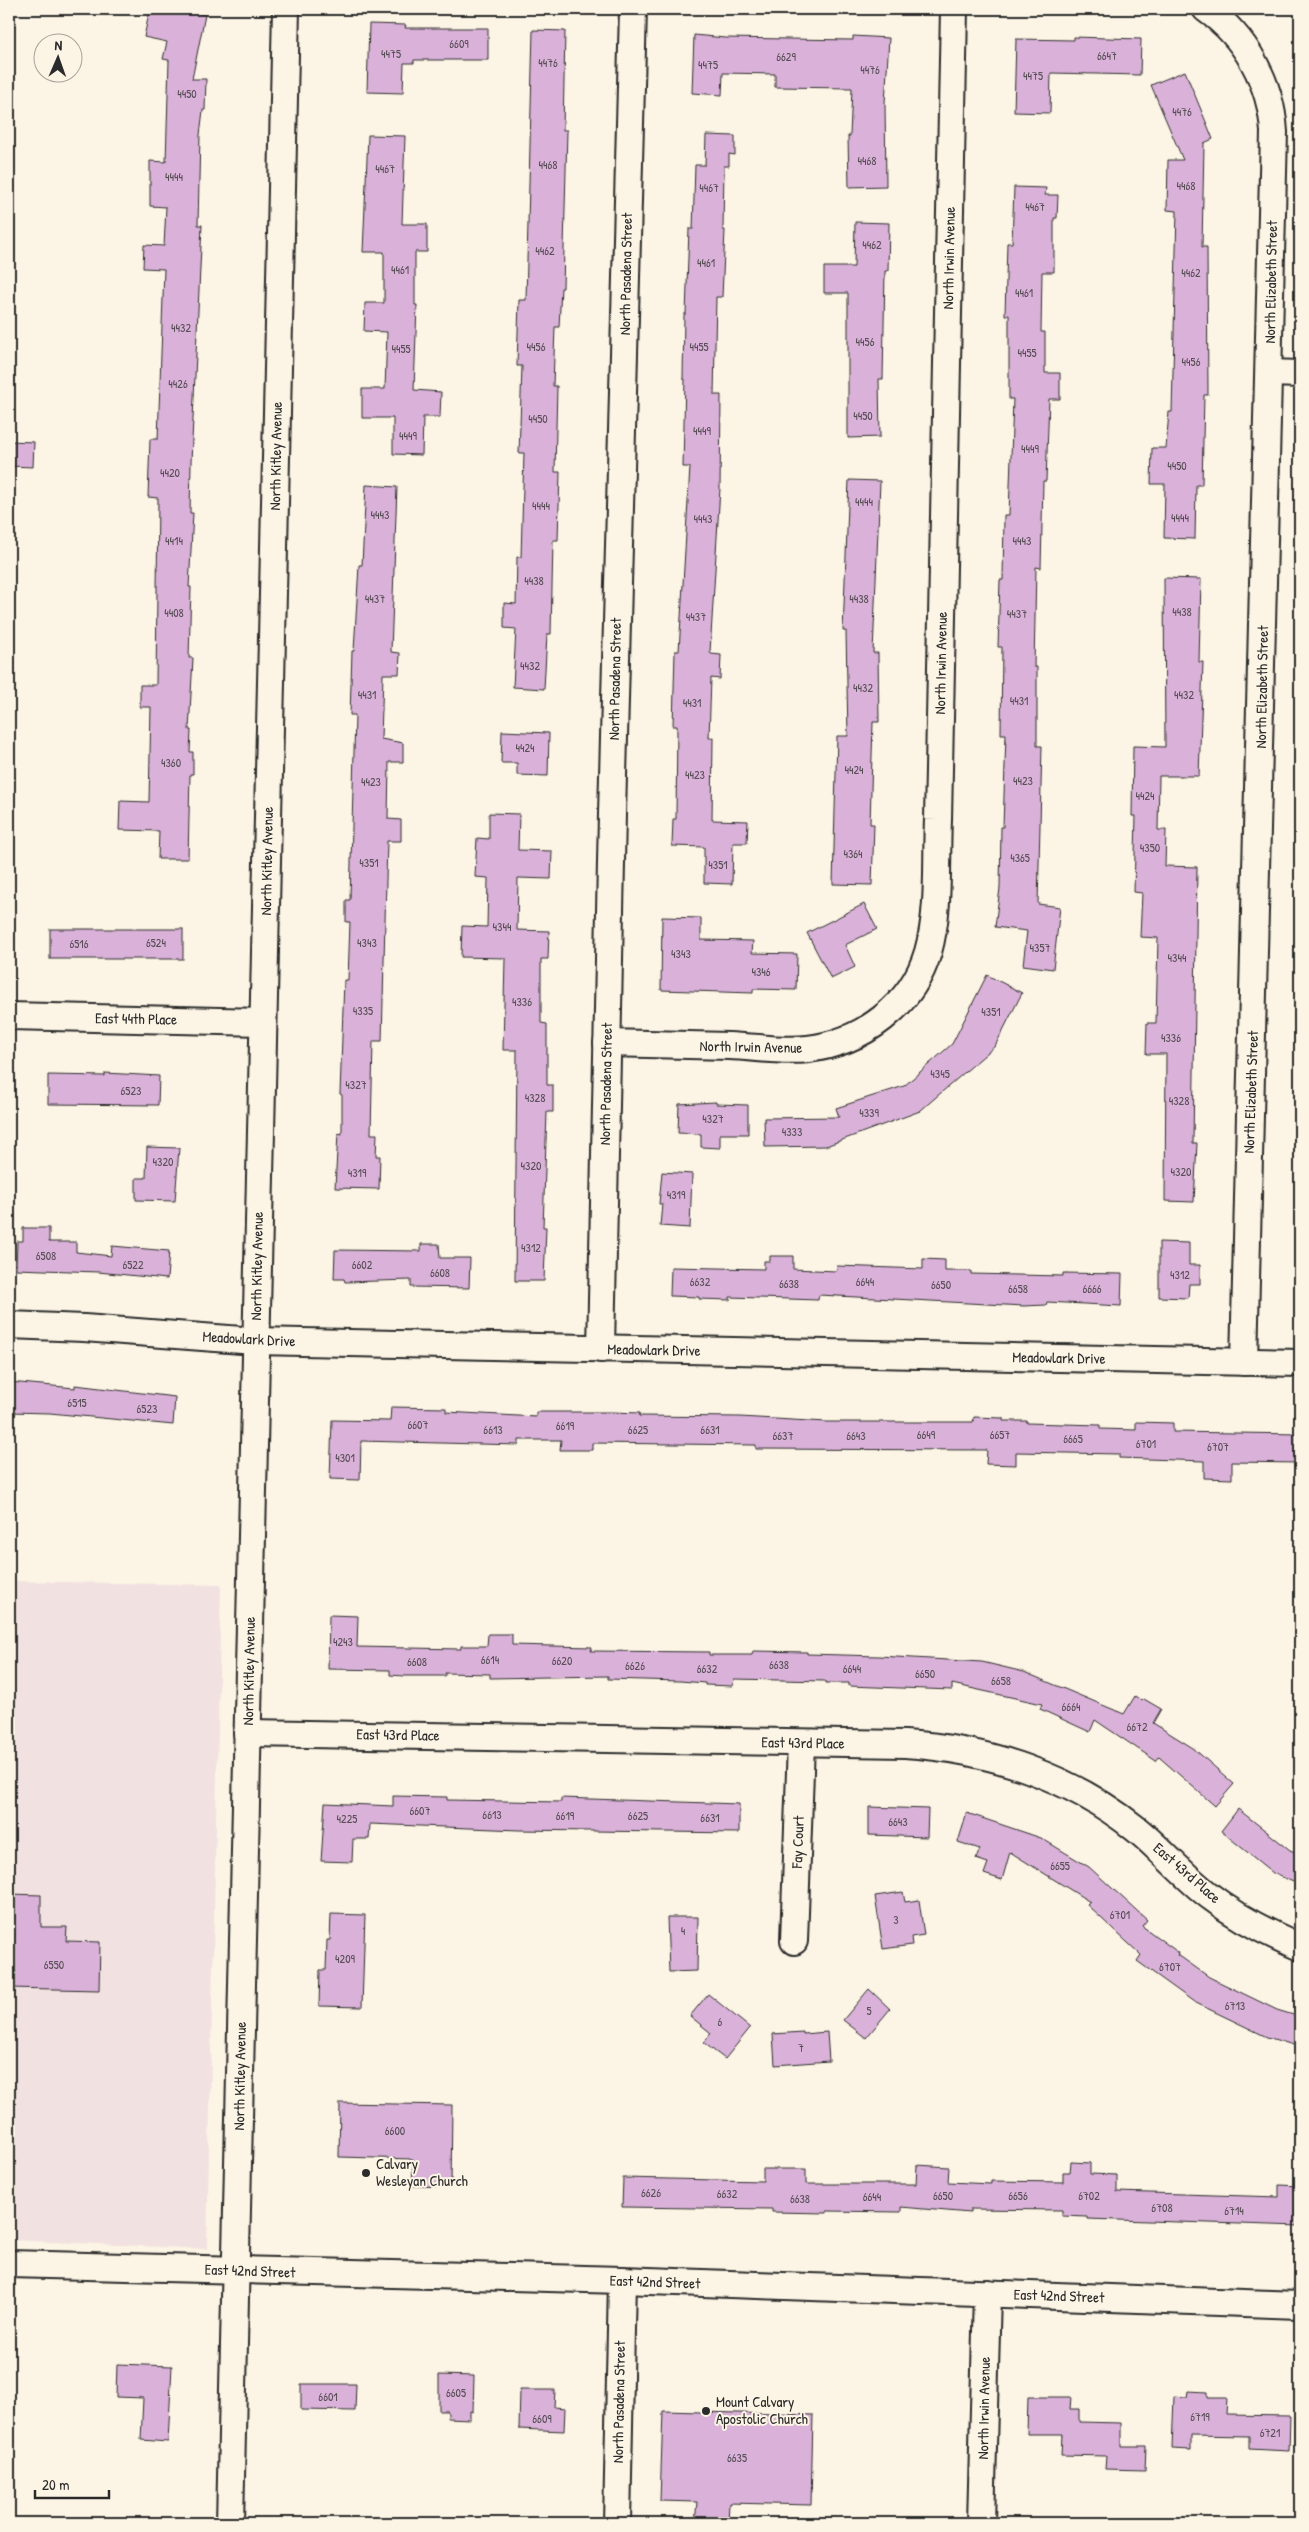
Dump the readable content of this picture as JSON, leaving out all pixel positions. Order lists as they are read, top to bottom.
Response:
{
  "streets": {
    "street": [
      "North Irwin Avenue",
      "North Pasadena Street",
      "North Elizabeth Street",
      "North Kitley Avenue",
      "East 44th Place",
      "Meadowlark Drive",
      "East 43rd Place",
      "Fay Court",
      "East 42nd Street"
    ]
  },
  "crossings": [
    ["North Irwin Avenue", "North Pasadena Street"],
    ["North Irwin Avenue", "East 42nd Street"],
    ["North Pasadena Street", "Meadowlark Drive"],
    ["North Pasadena Street", "East 42nd Street"],
    ["North Elizabeth Street", "Meadowlark Drive"],
    ["North Kitley Avenue", "East 44th Place"],
    ["North Kitley Avenue", "Meadowlark Drive"],
    ["North Kitley Avenue", "East 43rd Place"],
    ["North Kitley Avenue", "East 42nd Street"],
    ["East 43rd Place", "Fay Court"]
  ],
  "places": ["Calvary Wesleyan Church", "Mount Calvary Apostolic Church"],
  "house_numbers": [
    "6609",
    "4475",
    "6647",
    "6629",
    "4476",
    "4475",
    "4476",
    "4475",
    "4450",
    "4476",
    "4468",
    "4468",
    "4467",
    "4444",
    "4468",
    "4467",
    "4467",
    "4462",
    "4462",
    "4461",
    "4461",
    "4462",
    "4461",
    "4432",
    "4456",
    "4456",
    "4455",
    "4455",
    "4455",
    "4456",
    "4426",
    "4450",
    "4450",
    "4449",
    "4449",
    "4449",
    "4450",
    "4420",
    "4444",
    "4444",
    "4443",
    "4444",
    "4443",
    "4414",
    "4443",
    "4438",
    "4437",
    "4438",
    "4438",
    "4408",
    "4437",
    "4437",
    "4432",
    "4432",
    "4431",
    "4432",
    "4431",
    "4431",
    "4424",
    "4360",
    "4424",
    "4423",
    "4423",
    "4423",
    "4424",
    "4350",
    "4364",
    "4365",
    "4351",
    "4351",
    "4344",
    "6524",
    "4343",
    "6516",
    "4357",
    "4343",
    "4344",
    "4346",
    "4336",
    "4335",
    "4351",
    "4336",
    "4345",
    "4327",
    "6523",
    "4328",
    "4328",
    "4339",
    "4327",
    "4333",
    "4320",
    "4320",
    "4320",
    "4319",
    "4319",
    "4312",
    "6508",
    "6522",
    "6602",
    "6608",
    "4312",
    "6632",
    "6644",
    "6638",
    "6650",
    "6658",
    "6666",
    "6515",
    "6523",
    "6607",
    "6619",
    "6613",
    "6625",
    "6631",
    "6649",
    "6657",
    "6637",
    "6643",
    "6665",
    "6701",
    "6707",
    "4301",
    "4243",
    "6614",
    "6620",
    "6608",
    "6638",
    "6626",
    "6632",
    "6644",
    "6650",
    "6658",
    "6664",
    "6672",
    "6607",
    "6613",
    "6619",
    "6625",
    "6631",
    "4225",
    "6643",
    "6655",
    "6701",
    "3",
    "4",
    "4209",
    "6550",
    "6707",
    "6713",
    "5",
    "6",
    "7",
    "6600",
    "6626",
    "6632",
    "6650",
    "6656",
    "6702",
    "6644",
    "6638",
    "6708",
    "6714",
    "6605",
    "6601",
    "6719",
    "6609",
    "6721",
    "6635"
  ],
  "scale_bar": "20 m",
  "north": "top"
}
